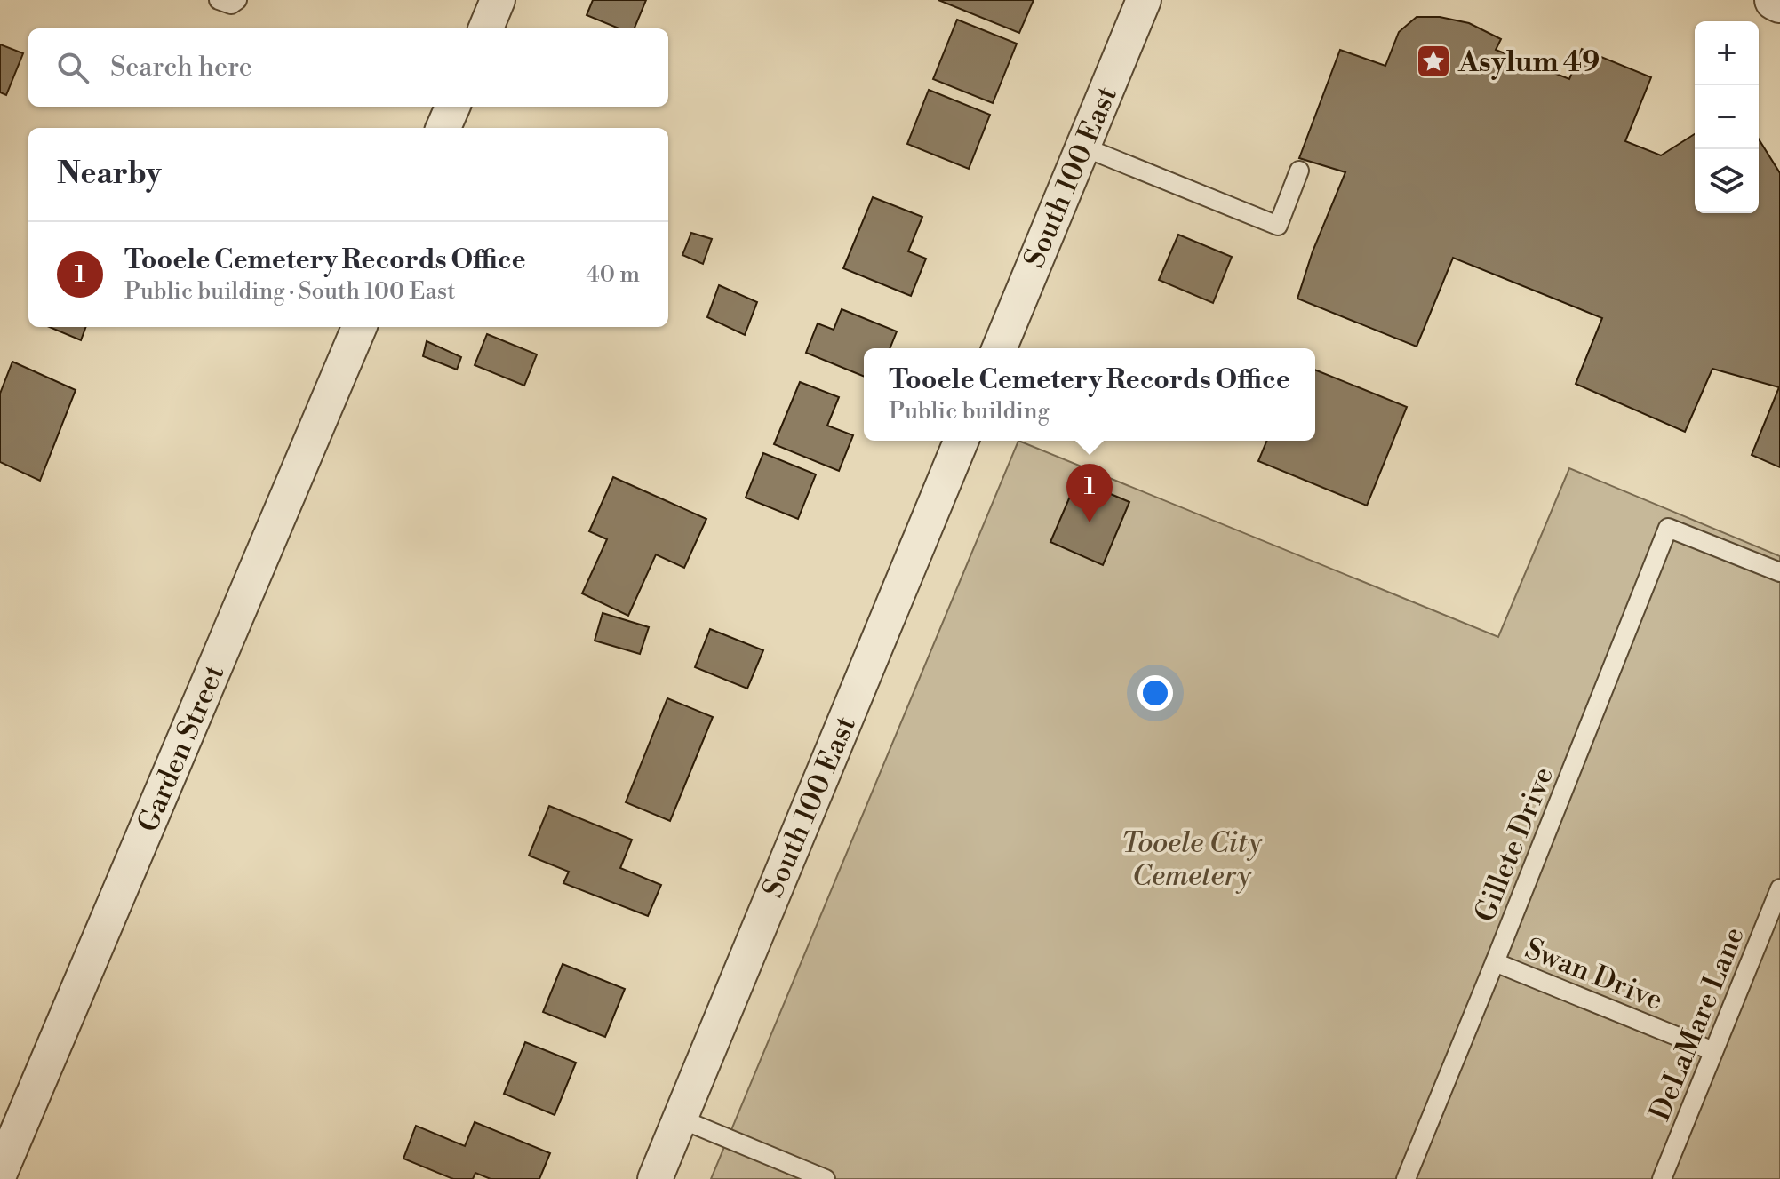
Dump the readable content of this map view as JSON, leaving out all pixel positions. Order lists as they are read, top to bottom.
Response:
{
  "streets": {
    "street": ["South 100 East", "Garden Street"],
    "lane": ["Gillete Drive", "Swan Drive", "DeLaMare Lane"]
  },
  "crossings": [
    ["Gillete Drive", "Swan Drive"],
    ["Swan Drive", "DeLaMare Lane"]
  ],
  "parks": ["Tooele City Cemetery"],
  "places": {
    "place": ["Asylum 49"]
  },
  "page": {
    "map_buttons": ["+", "−"],
    "search": "Search here",
    "heading": "Nearby",
    "list": [
      {
        "mark": "1",
        "name": "Tooele Cemetery Records Office",
        "note": "Public building · South 100 East",
        "value": "40 m"
      }
    ],
    "popup": ["Tooele Cemetery Records Office", "Public building"],
    "pins": "1"
  }
}
